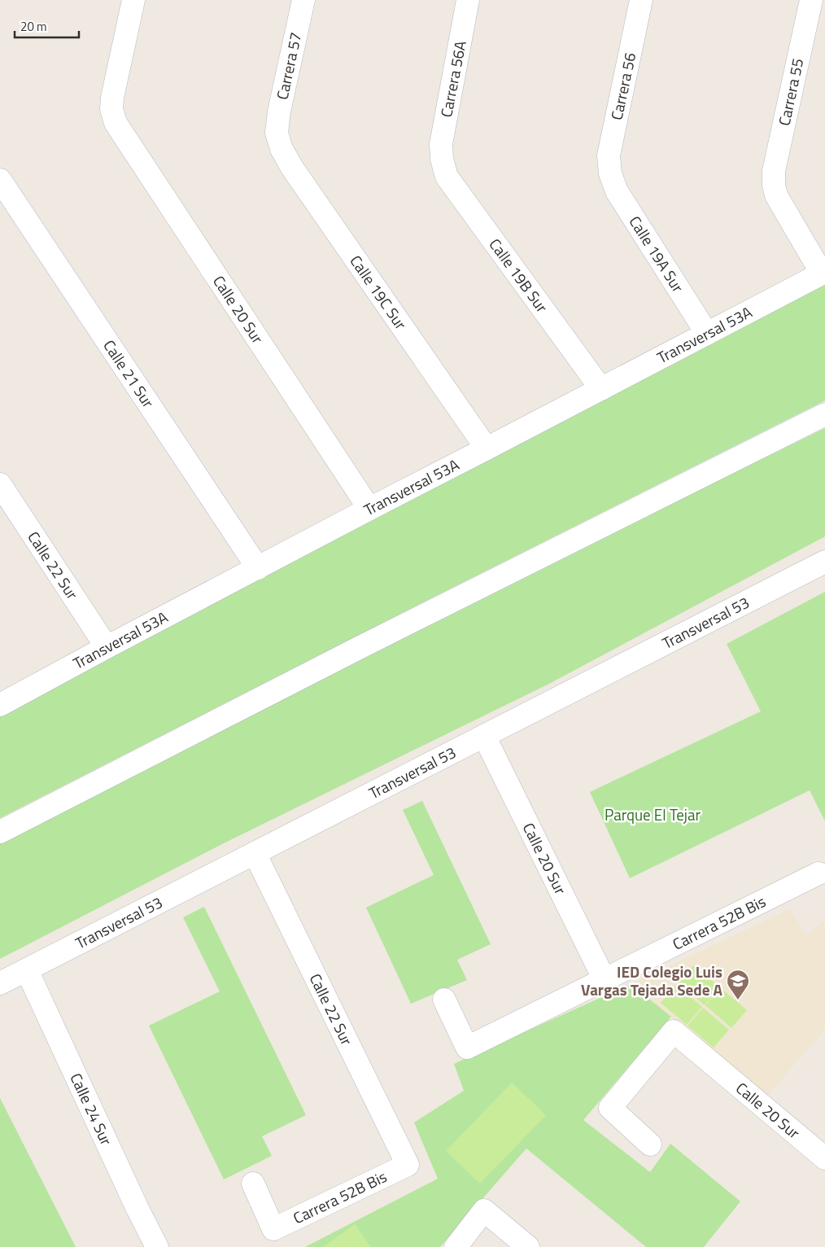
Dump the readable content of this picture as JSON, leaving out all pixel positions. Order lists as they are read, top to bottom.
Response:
{
  "streets": {
    "street": [
      "Carrera 57",
      "Carrera 56A",
      "Carrera 56",
      "Carrera 55",
      "Calle 19A Sur",
      "Calle 19B Sur",
      "Calle 19C Sur",
      "Calle 20 Sur",
      "Transversal 53A",
      "Calle 21 Sur",
      "Calle 22 Sur",
      "Transversal 53",
      "Carrera 52B Bis",
      "Calle 24 Sur"
    ]
  },
  "crossings": [
    ["Carrera 57", "Calle 19C Sur"],
    ["Carrera 56A", "Calle 19B Sur"],
    ["Carrera 56", "Calle 19A Sur"],
    ["Carrera 55", "Transversal 53A"],
    ["Calle 19A Sur", "Transversal 53A"],
    ["Calle 19B Sur", "Transversal 53A"],
    ["Calle 19C Sur", "Transversal 53A"],
    ["Calle 20 Sur", "Transversal 53A"],
    ["Calle 20 Sur", "Transversal 53"],
    ["Calle 20 Sur", "Carrera 52B Bis"],
    ["Transversal 53A", "Calle 21 Sur"],
    ["Transversal 53A", "Calle 22 Sur"],
    ["Calle 22 Sur", "Transversal 53"],
    ["Calle 22 Sur", "Carrera 52B Bis"],
    ["Transversal 53", "Calle 24 Sur"]
  ],
  "parks": ["Parque El Tejar"],
  "places": {
    "school or university": ["IED Colegio Luis Vargas Tejada Sede A"]
  },
  "scale_bar": "20 m"
}
